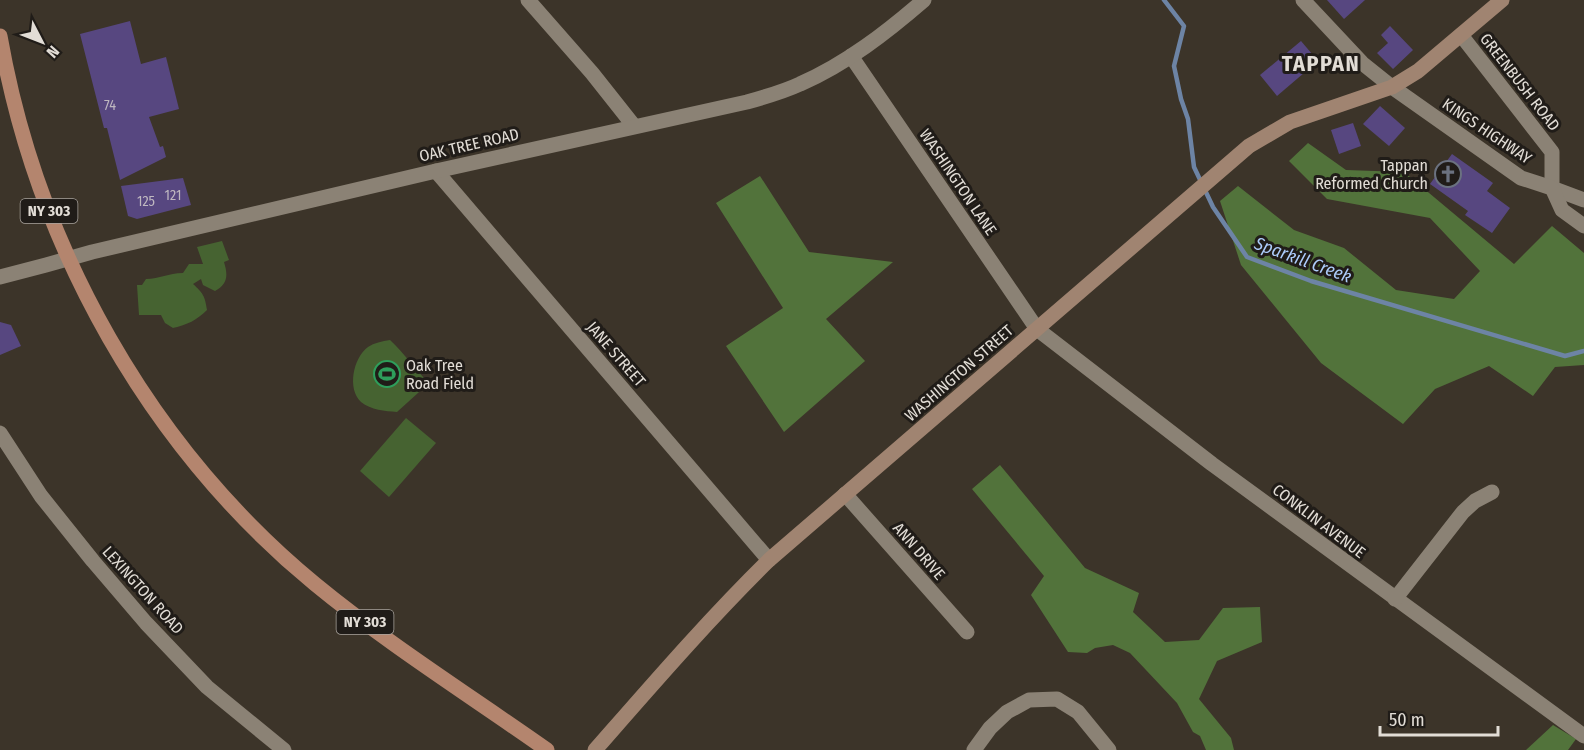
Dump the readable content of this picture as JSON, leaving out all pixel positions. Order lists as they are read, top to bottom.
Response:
{
  "streets": {
    "main road": ["NY 303", "WASHINGTON STREET"],
    "street": [
      "GREENBUSH ROAD",
      "KINGS HIGHWAY",
      "OAK TREE ROAD",
      "WASHINGTON LANE",
      "JANE STREET",
      "CONKLIN AVENUE",
      "ANN DRIVE",
      "LEXINGTON ROAD"
    ]
  },
  "crossings": [
    ["GREENBUSH ROAD", "KINGS HIGHWAY"],
    ["GREENBUSH ROAD", "WASHINGTON STREET"],
    ["KINGS HIGHWAY", "WASHINGTON STREET"],
    ["OAK TREE ROAD", "WASHINGTON LANE"],
    ["OAK TREE ROAD", "NY 303"],
    ["OAK TREE ROAD", "JANE STREET"],
    ["WASHINGTON LANE", "WASHINGTON STREET"],
    ["WASHINGTON LANE", "CONKLIN AVENUE"],
    ["JANE STREET", "WASHINGTON STREET"],
    ["WASHINGTON STREET", "CONKLIN AVENUE"],
    ["WASHINGTON STREET", "ANN DRIVE"]
  ],
  "districts": ["TAPPAN"],
  "water": ["Sparkill Creek"],
  "places": {
    "church": ["Tappan Reformed Church"],
    "sports": ["Oak Tree Road Field"]
  },
  "house_numbers": ["74", "121", "125"],
  "scale_bar": "50 m",
  "north": "bottom right"
}
